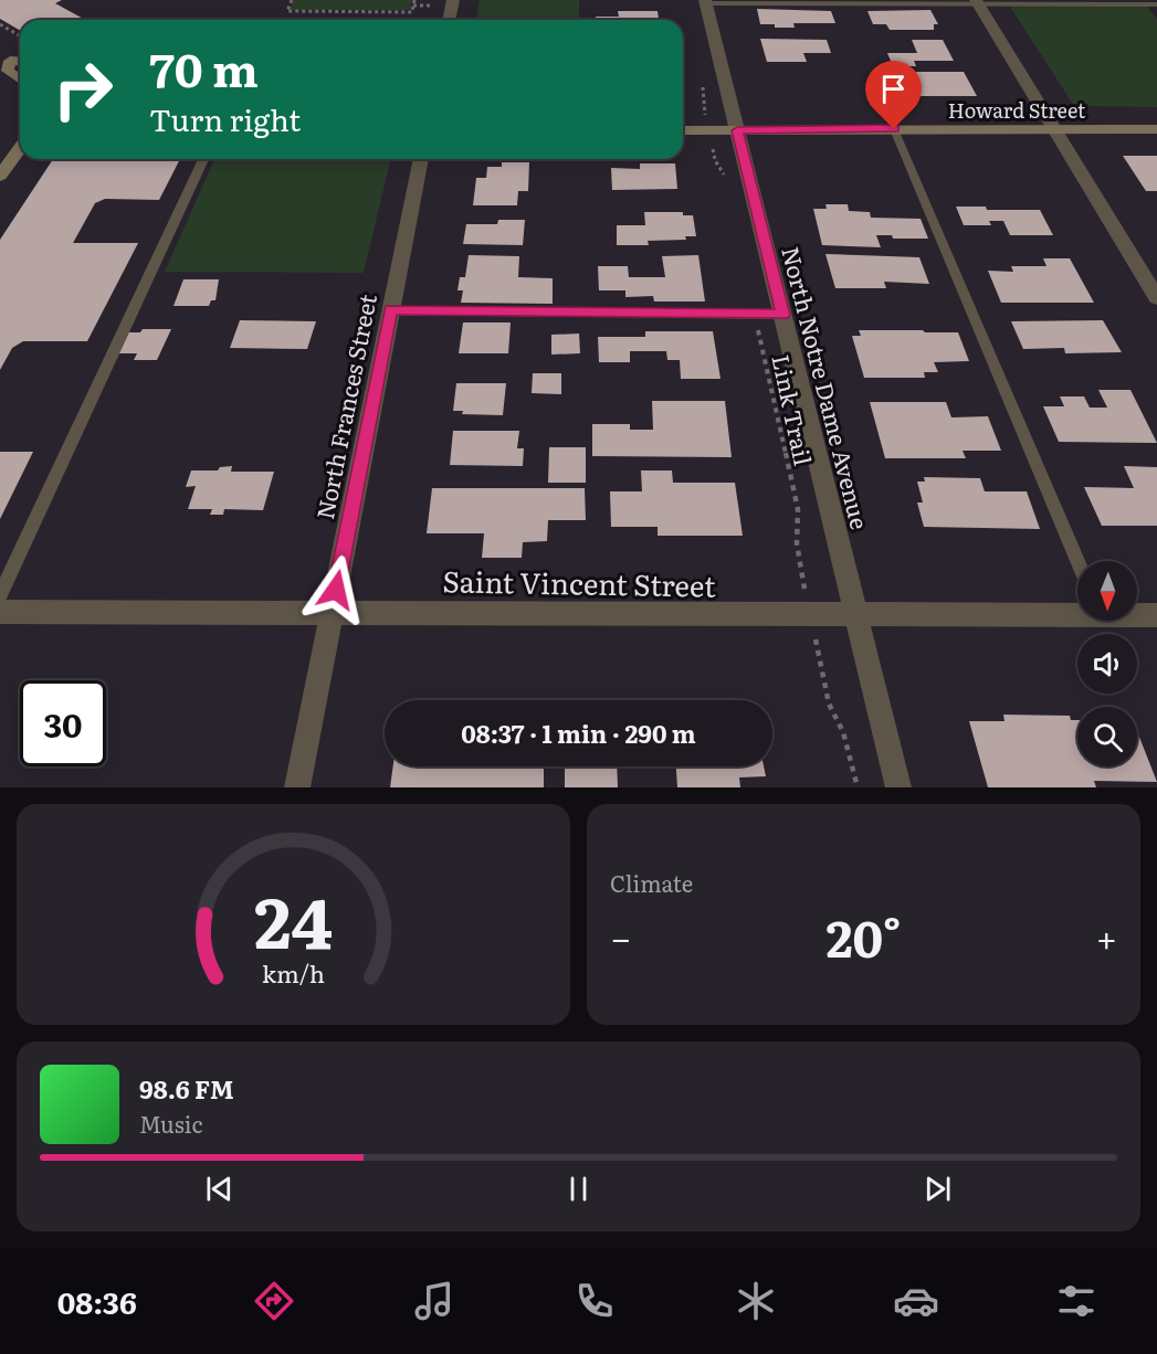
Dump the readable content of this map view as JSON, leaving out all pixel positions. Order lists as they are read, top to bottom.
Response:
{
  "streets": {
    "street": [
      "Howard Street",
      "North Notre Dame Avenue",
      "North Frances Street",
      "Saint Vincent Street"
    ],
    "path": ["Link Trail"]
  },
  "crossings": [
    ["Howard Street", "North Notre Dame Avenue"],
    ["North Notre Dame Avenue", "Saint Vincent Street"],
    ["North Frances Street", "Saint Vincent Street"],
    ["Link Trail", "Saint Vincent Street"]
  ],
  "north": "bottom",
  "page": {
    "turn": ["70 m", "Turn right"],
    "limit": "30",
    "trip": "08:37 · 1 min · 290 m",
    "tile": "Climate",
    "heat": ["−", "20°", "+"],
    "song": ["98.6 FM", "Music"],
    "tabs": "08:36",
    "gauge": ["24", "km/h"]
  }
}
